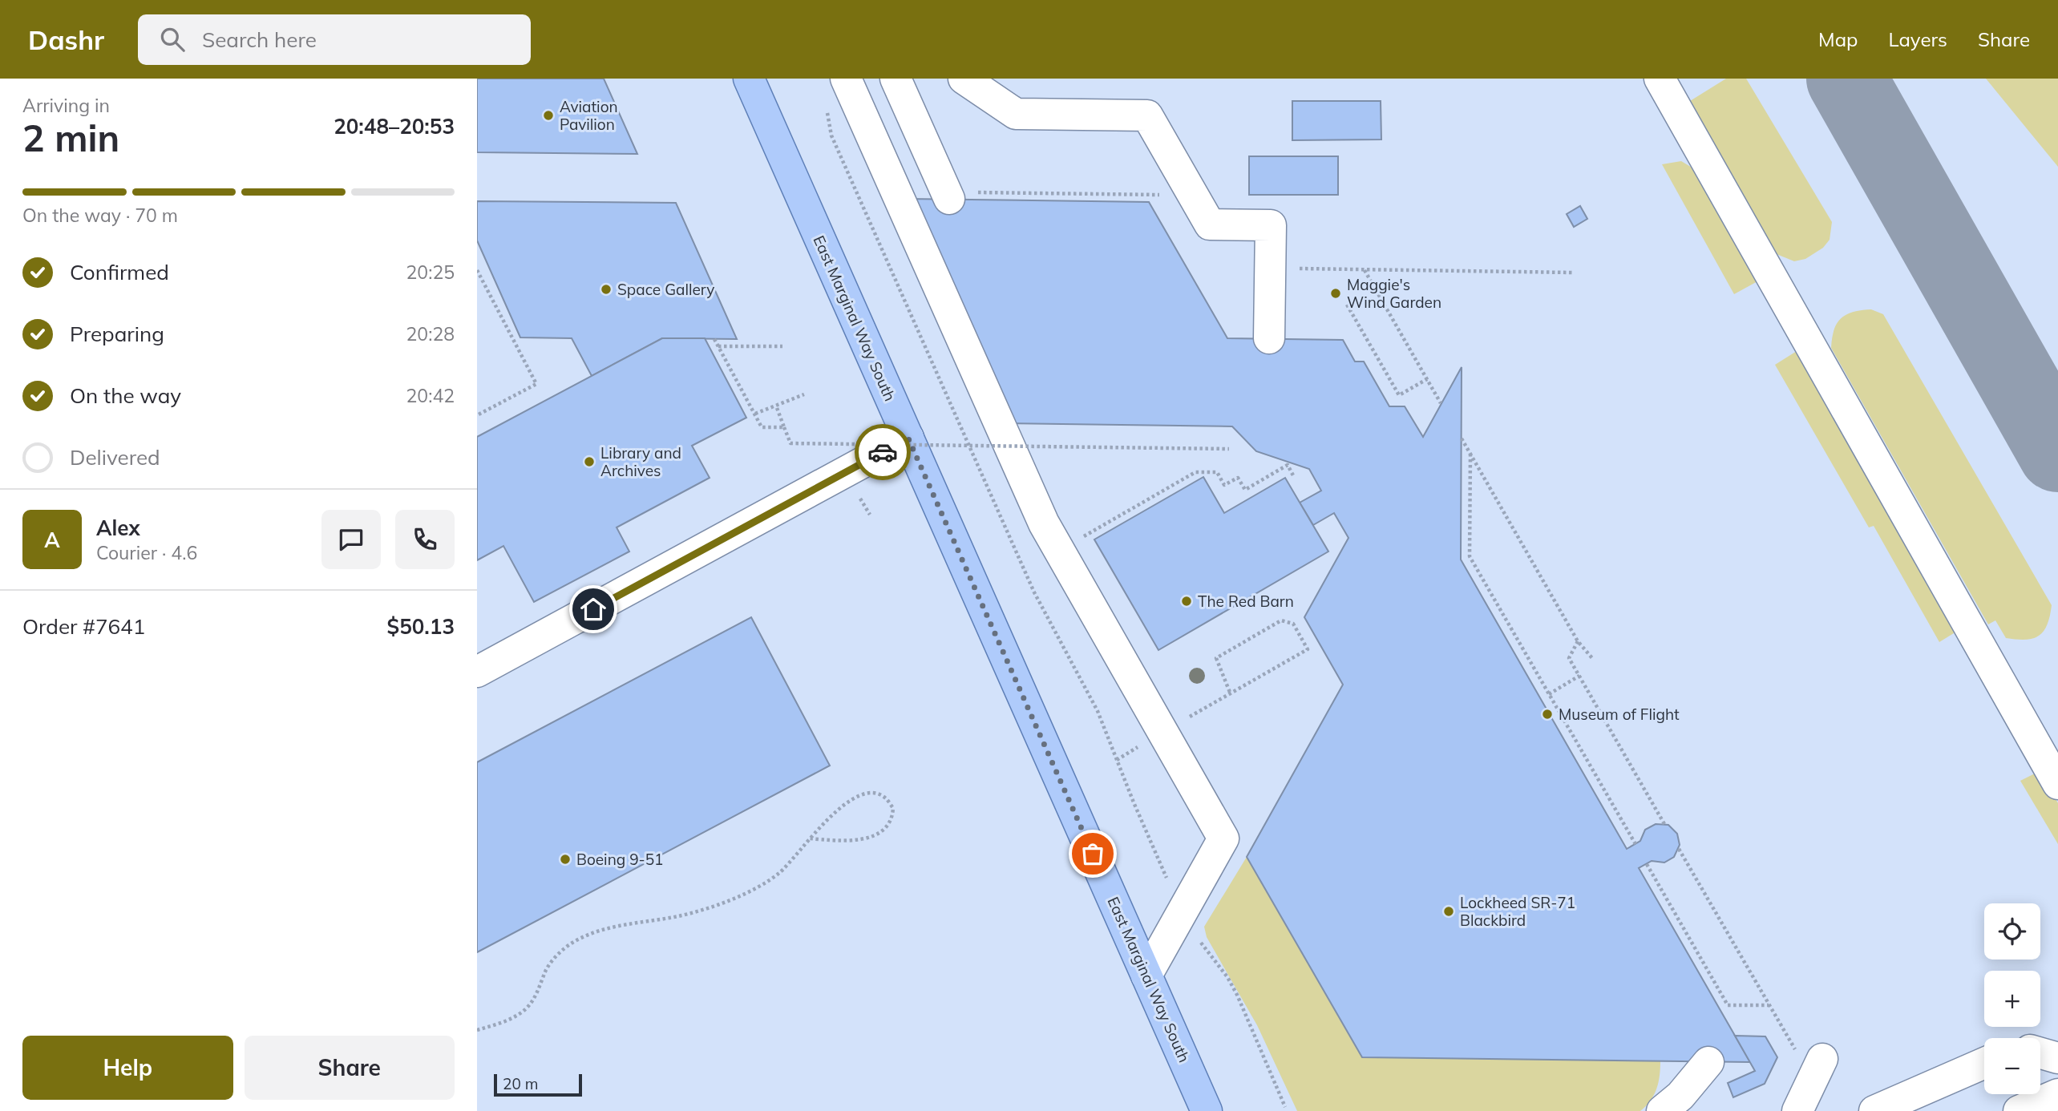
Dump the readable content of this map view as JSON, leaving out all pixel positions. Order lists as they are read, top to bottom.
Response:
{
  "streets": {
    "main road": ["East Marginal Way South"]
  },
  "places": [
    "Aviation Pavilion",
    "Space Gallery",
    "Maggie's Wind Garden",
    "Library and Archives",
    "The Red Barn",
    "Museum of Flight",
    "Boeing 9-51",
    "Lockheed SR-71 Blackbird"
  ],
  "scale_bar": "20 m",
  "page": {
    "header": "Dashr",
    "search": "Search here",
    "nav": ["Map", "Layers", "Share"],
    "heading": ["2 min", "Arriving in", "20:48–20:53"],
    "panel": [
      "Alex",
      "Courier · 4.6",
      "Order #7641",
      "$50.13"
    ],
    "bar": "On the way · 70 m",
    "list": [
      ["Confirmed", "20:25"],
      ["Preparing", "20:28"],
      ["On the way", "20:42"],
      "Delivered"
    ],
    "round": "A",
    "map_buttons": ["+", "−"],
    "buttons": ["Help", "Share"],
    "scale": "20 m"
  }
}
